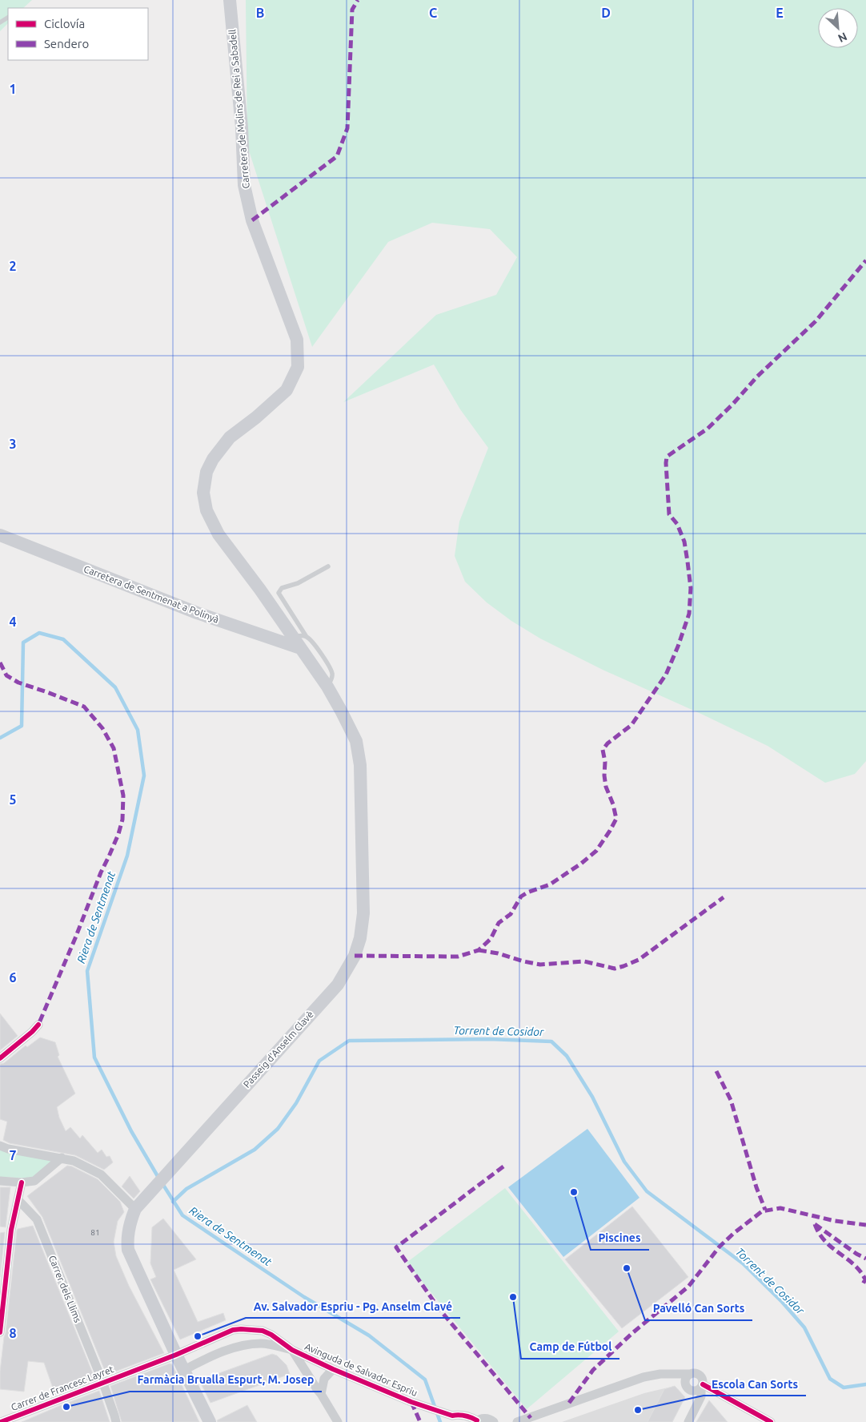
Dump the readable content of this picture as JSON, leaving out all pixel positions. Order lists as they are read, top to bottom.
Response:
{
  "streets": {
    "main road": ["Carretera de Molins de Rei a Sabadell", "Carretera de Sentmenat a Polinyà", "Passeig d'Anselm Clavè"],
    "street": ["Carrer dels Llims", "Avinguda de Salvador Espriu", "Carrer de Francesc Layret"]
  },
  "crossings": [
    ["Carretera de Molins de Rei a Sabadell", "Carretera de Sentmenat a Polinyà"],
    ["Carretera de Molins de Rei a Sabadell", "Passeig d'Anselm Clavè"],
    ["Carretera de Sentmenat a Polinyà", "Passeig d'Anselm Clavè"],
    ["Passeig d'Anselm Clavè", "Avinguda de Salvador Espriu"],
    ["Passeig d'Anselm Clavè", "Carrer de Francesc Layret"],
    ["Carrer dels Llims", "Carrer de Francesc Layret"],
    ["Avinguda de Salvador Espriu", "Carrer de Francesc Layret"]
  ],
  "water": ["Riera de Sentmenat", "Torrent de Cosidor"],
  "places": [
    "Piscines",
    "Pavelló Can Sorts",
    "Camp de Fútbol",
    "Av. Salvador Espriu - Pg. Anselm Clavé",
    "Farmàcia Brualla Espurt, M. Josep",
    "Escola Can Sorts"
  ],
  "house_numbers": ["81"],
  "legend": ["Ciclovía", "Sendero"],
  "north": "bottom right",
  "grid": {
    "columns": [
      "B",
      "C",
      "D",
      "E"
    ],
    "rows": [
      "1",
      "2",
      "3",
      "4",
      "5",
      "6",
      "7",
      "8"
    ]
  }
}
